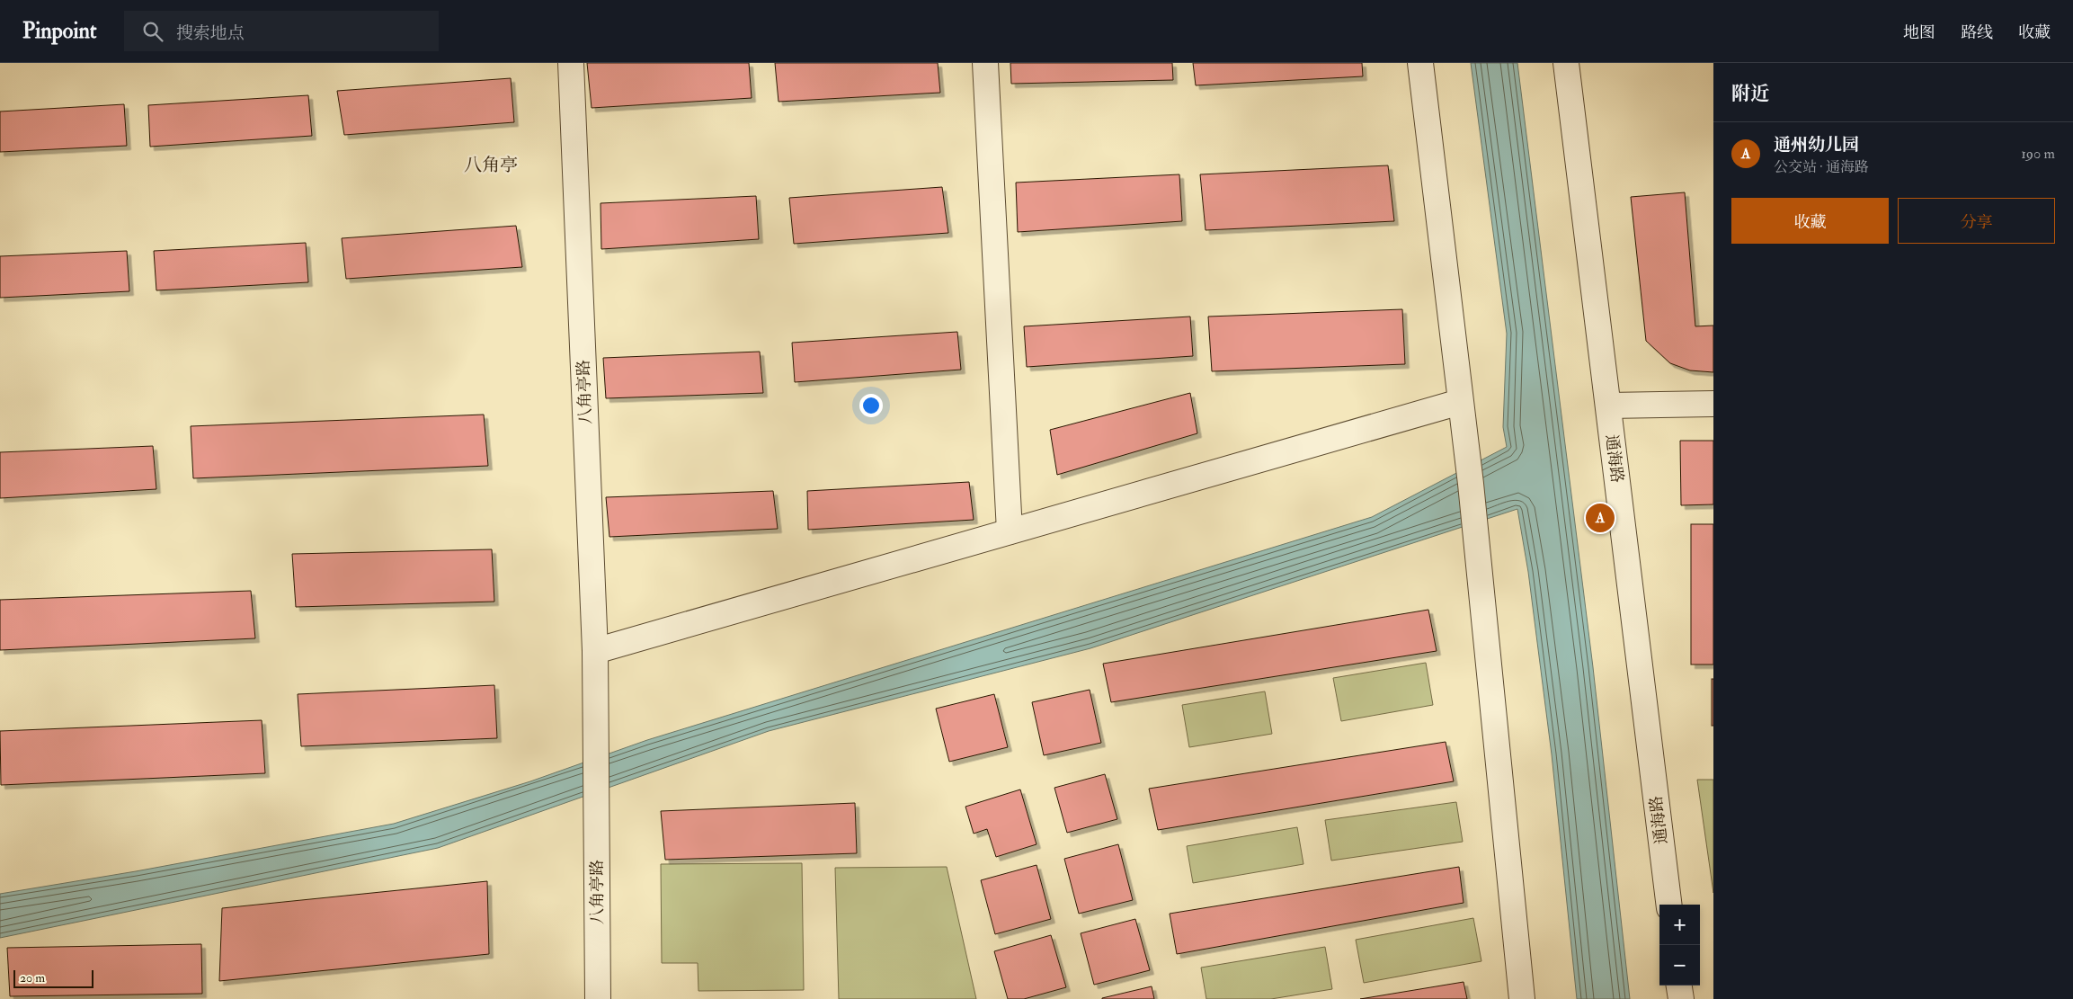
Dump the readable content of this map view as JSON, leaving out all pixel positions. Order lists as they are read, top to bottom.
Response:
{
  "streets": {
    "street": ["八角亭路", "通海路"]
  },
  "districts": ["八角亭"],
  "scale_bar": "20 m",
  "page": {
    "header": "Pinpoint",
    "search": "搜索地点",
    "nav": ["地图", "路线", "收藏"],
    "heading": "附近",
    "list": [
      {
        "mark": "A",
        "name": "通州幼儿园",
        "note": "公交站 · 通海路",
        "value": "190 m"
      }
    ],
    "buttons": ["收藏", "分享"],
    "pins": "A",
    "map_buttons": ["+", "−"],
    "scale": "20 m"
  }
}
